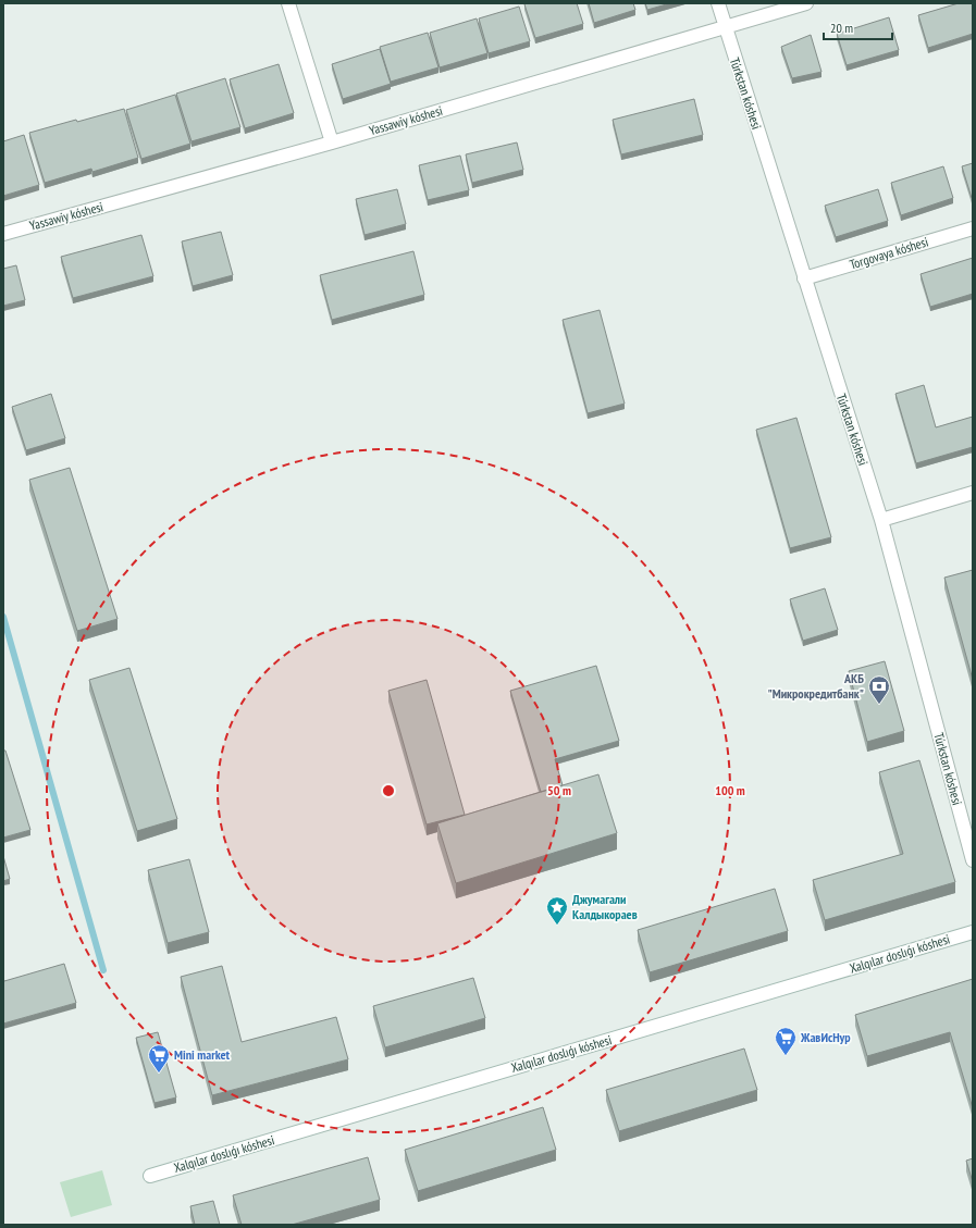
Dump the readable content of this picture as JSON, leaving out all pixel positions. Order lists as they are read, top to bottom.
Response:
{
  "streets": {
    "street": [
      "Túrkstan kóshesi",
      "Yassawiy kóshesi",
      "Torgovaya kóshesi",
      "Xalqılar doslıǵı kóshesi"
    ]
  },
  "crossings": [
    ["Túrkstan kóshesi", "Yassawiy kóshesi"],
    ["Túrkstan kóshesi", "Torgovaya kóshesi"]
  ],
  "places": {
    "bank": ["АКБ \"Микрокредитбанк\""],
    "place": ["Джумагали Калдыкораев"],
    "supermarket": ["ЖавИсНур", "Mini market"]
  },
  "scale_bar": "20 m",
  "rings": ["50 m", "100 m"]
}
